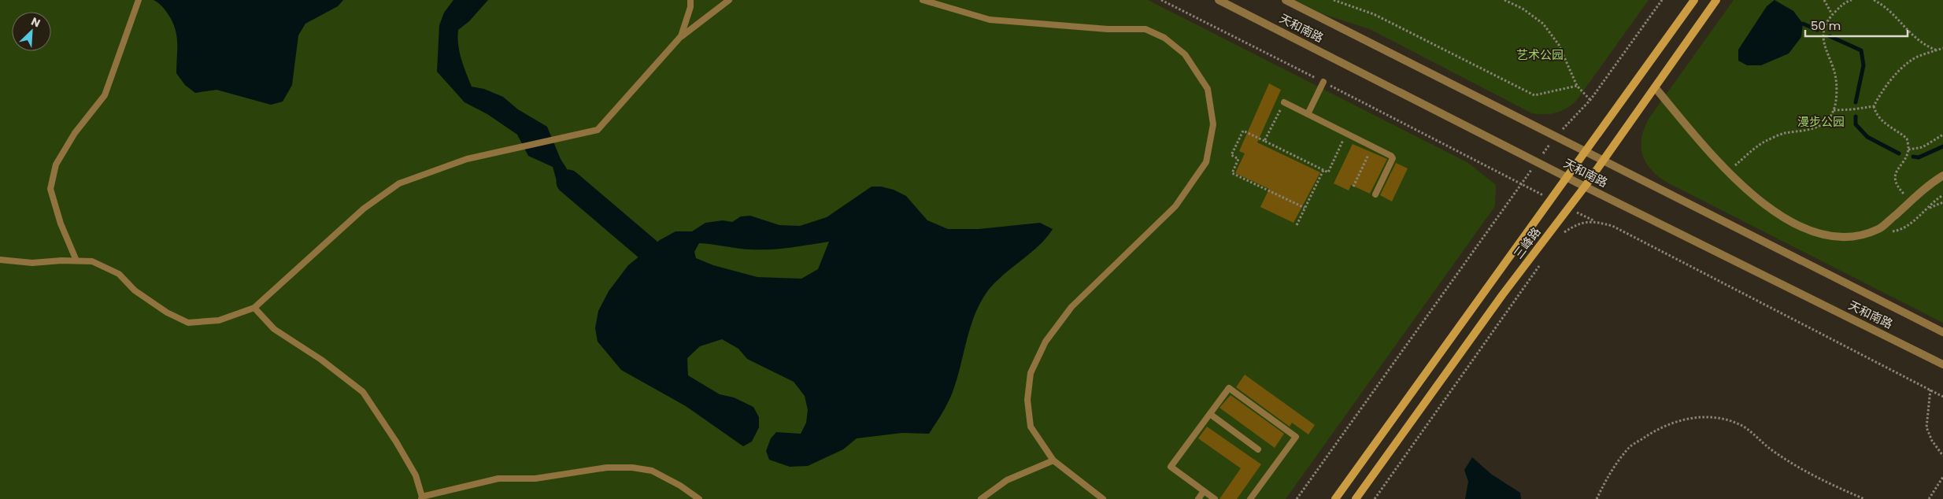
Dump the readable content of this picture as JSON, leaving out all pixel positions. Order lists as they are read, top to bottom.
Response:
{
  "streets": {
    "main road": ["三峰路"],
    "street": ["天和南路"]
  },
  "crossings": [
    ["天和南路", "三峰路"]
  ],
  "parks": ["艺术公园", "漫步公园"],
  "scale_bar": "50 m",
  "north": "top right"
}
